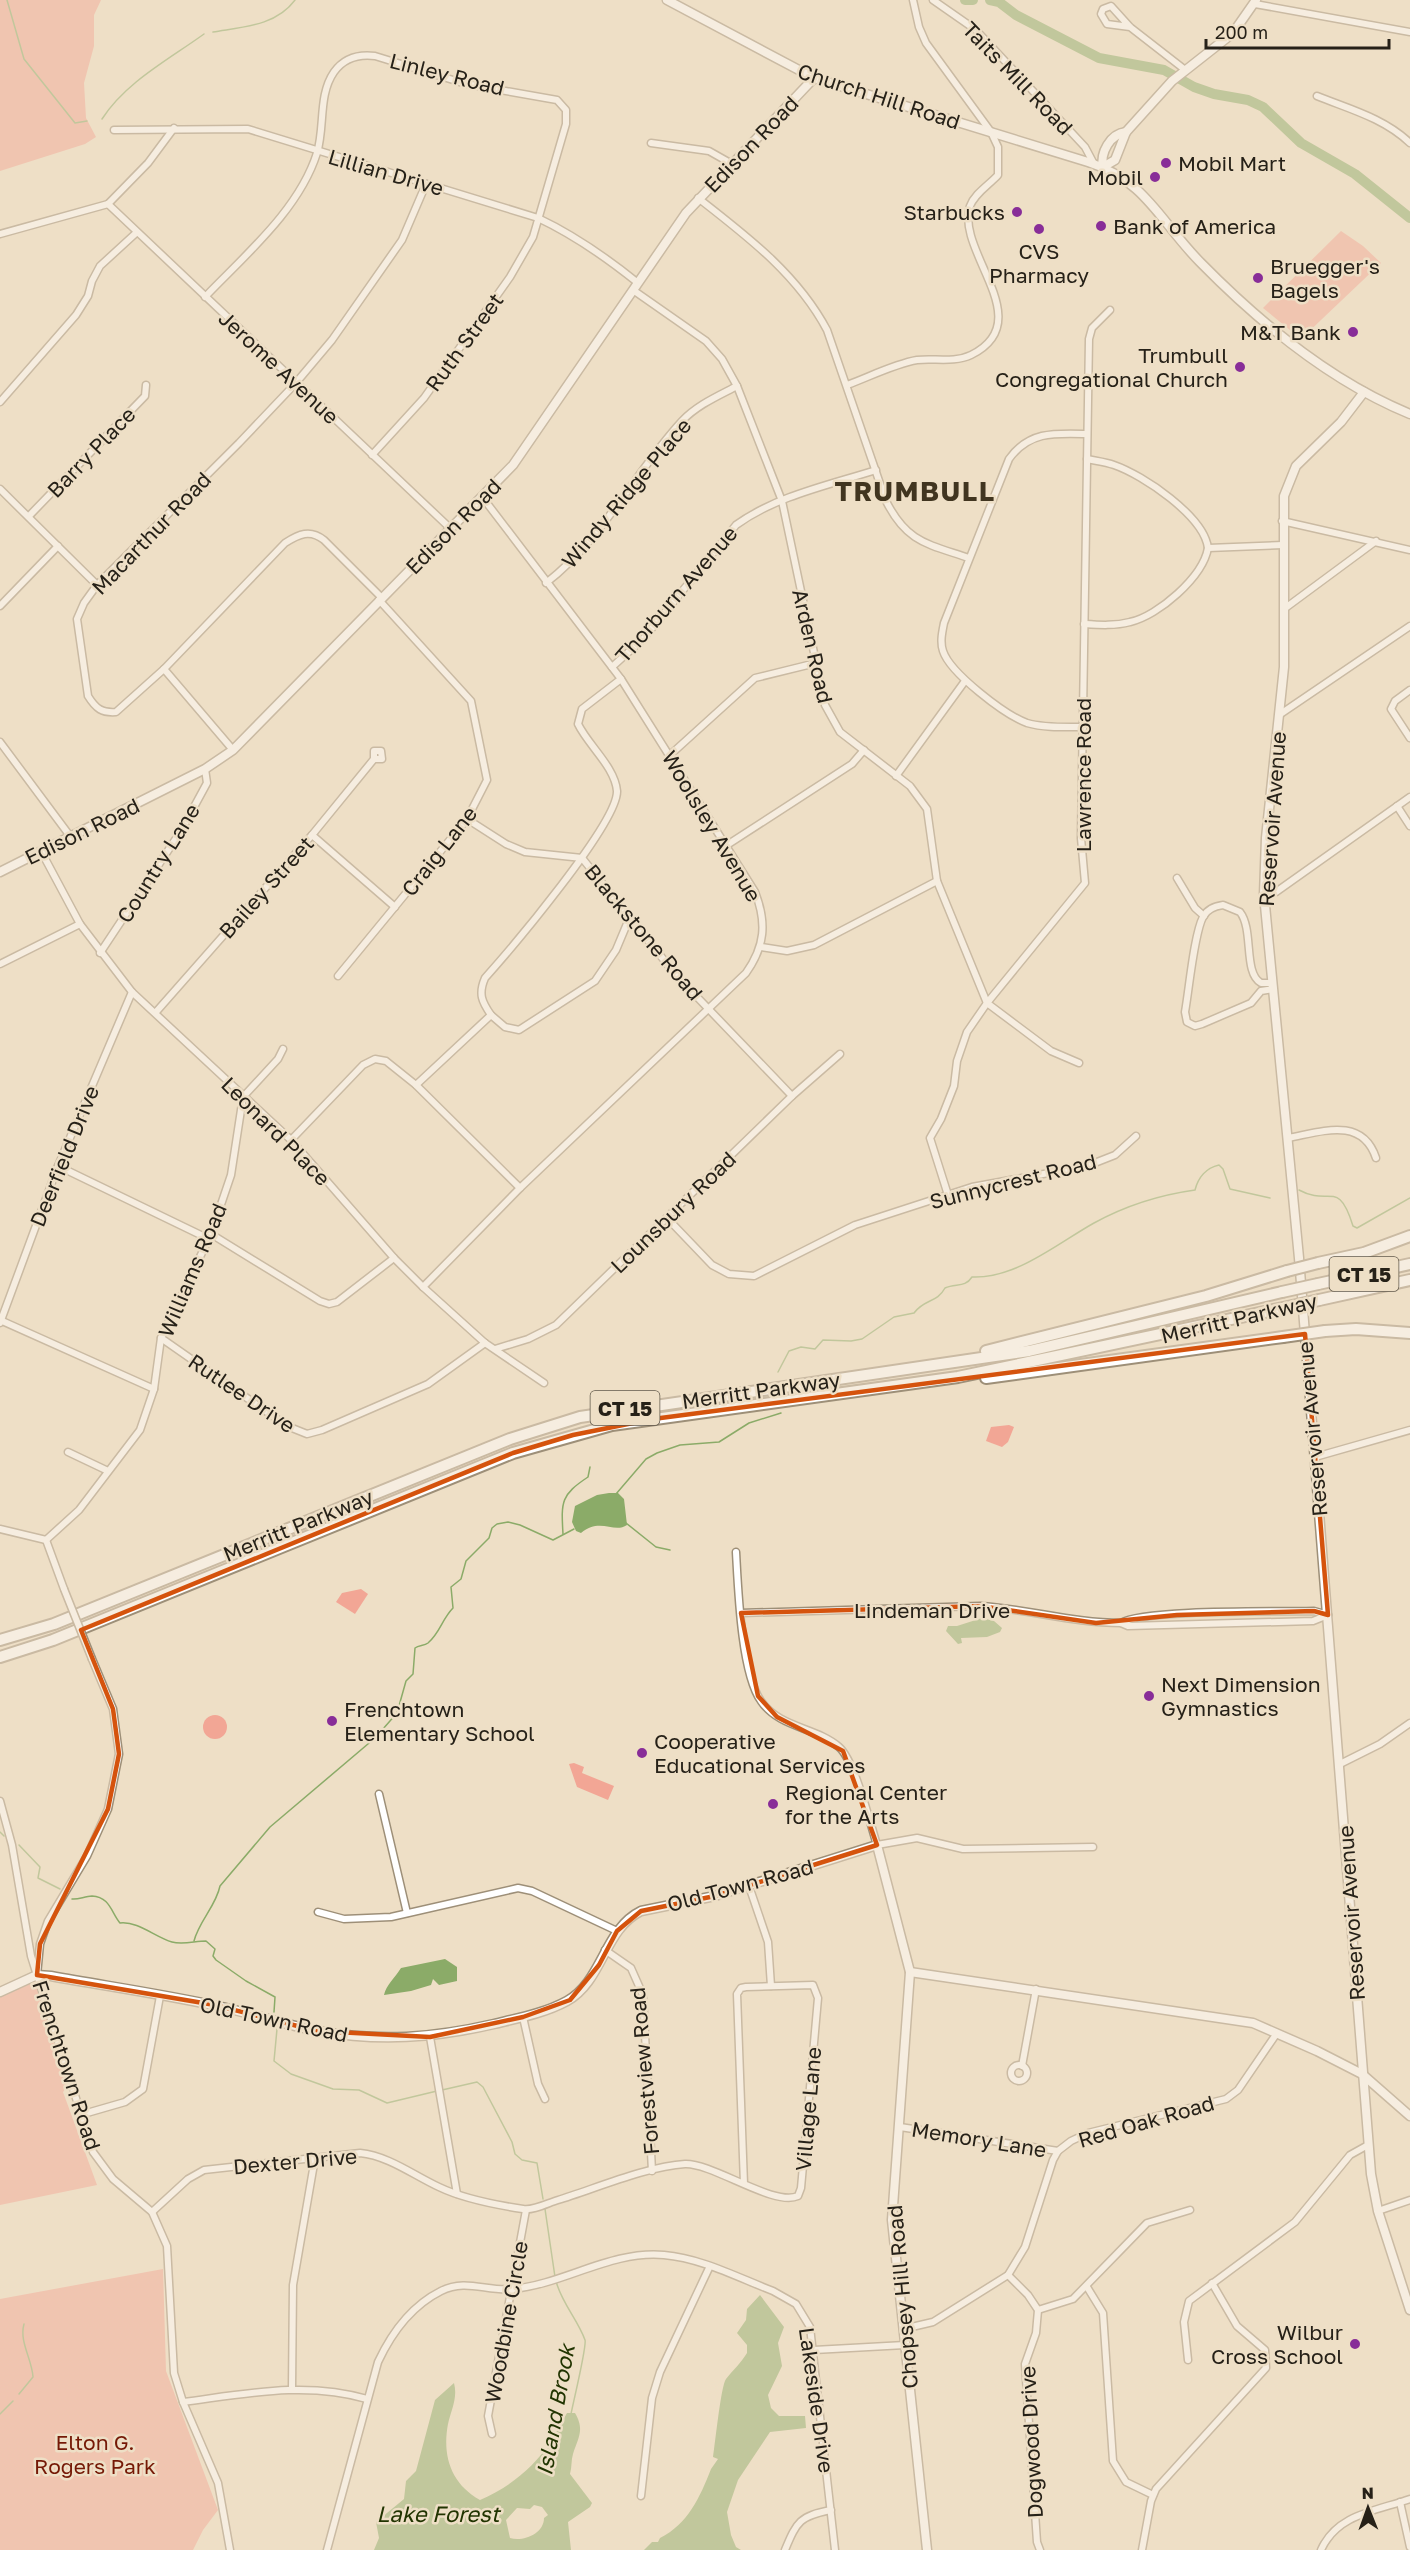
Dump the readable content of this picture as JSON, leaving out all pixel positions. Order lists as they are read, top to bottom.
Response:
{
  "streets": {
    "highway": ["CT 15", "Merritt Parkway"],
    "main road": [
      "Church Hill Road",
      "Edison Road",
      "Reservoir Avenue",
      "Old Town Road",
      "Chopsey Hill Road"
    ],
    "street": [
      "Linley Road",
      "Taits Mill Road",
      "Lillian Drive",
      "Ruth Street",
      "Jerome Avenue",
      "Barry Place",
      "Windy Ridge Place",
      "Macarthur Road",
      "Thorburn Avenue",
      "Arden Road",
      "Lawrence Road",
      "Woolsley Avenue",
      "Craig Lane",
      "Country Lane",
      "Bailey Street",
      "Blackstone Road",
      "Leonard Place",
      "Deerfield Drive",
      "Sunnycrest Road",
      "Lounsbury Road",
      "Williams Road",
      "Rutlee Drive",
      "Lindeman Drive",
      "Frenchtown Road",
      "Forestview Road",
      "Village Lane",
      "Red Oak Road",
      "Memory Lane",
      "Dexter Drive",
      "Woodbine Circle",
      "Lakeside Drive",
      "Dogwood Drive"
    ]
  },
  "crossings": [
    ["Linley Road", "Lillian Drive"],
    ["Linley Road", "Ruth Street"],
    ["Taits Mill Road", "Church Hill Road"],
    ["Church Hill Road", "Edison Road"],
    ["Church Hill Road", "Reservoir Avenue"],
    ["Edison Road", "Lillian Drive"],
    ["Edison Road", "Jerome Avenue"],
    ["Edison Road", "Macarthur Road"],
    ["Edison Road", "Arden Road"],
    ["Edison Road", "Woolsley Avenue"],
    ["Edison Road", "Craig Lane"],
    ["Edison Road", "Country Lane"],
    ["Edison Road", "Leonard Place"],
    ["Lillian Drive", "Ruth Street"],
    ["Lillian Drive", "Macarthur Road"],
    ["Lillian Drive", "Arden Road"],
    ["Ruth Street", "Jerome Avenue"],
    ["Jerome Avenue", "Macarthur Road"],
    ["Windy Ridge Place", "Arden Road"],
    ["Windy Ridge Place", "Woolsley Avenue"],
    ["Macarthur Road", "Craig Lane"],
    ["Thorburn Avenue", "Arden Road"],
    ["Thorburn Avenue", "Woolsley Avenue"],
    ["Arden Road", "Lawrence Road"],
    ["Lawrence Road", "Sunnycrest Road"],
    ["Reservoir Avenue", "Lindeman Drive"],
    ["Woolsley Avenue", "Blackstone Road"],
    ["Woolsley Avenue", "Leonard Place"],
    ["Craig Lane", "Blackstone Road"],
    ["Country Lane", "Leonard Place"],
    ["Bailey Street", "Leonard Place"],
    ["Blackstone Road", "Lounsbury Road"],
    ["Leonard Place", "Deerfield Drive"],
    ["Leonard Place", "Lounsbury Road"],
    ["Leonard Place", "Williams Road"],
    ["Leonard Place", "Rutlee Drive"],
    ["Sunnycrest Road", "Lounsbury Road"],
    ["Williams Road", "Rutlee Drive"],
    ["Williams Road", "Frenchtown Road"],
    ["Old Town Road", "Frenchtown Road"],
    ["Old Town Road", "Forestview Road"],
    ["Frenchtown Road", "Dexter Drive"],
    ["Forestview Road", "Village Lane"],
    ["Red Oak Road", "Memory Lane"],
    ["Red Oak Road", "Chopsey Hill Road"],
    ["Memory Lane", "Chopsey Hill Road"],
    ["Dexter Drive", "Woodbine Circle"],
    ["Woodbine Circle", "Lakeside Drive"]
  ],
  "districts": ["TRUMBULL"],
  "water": ["Island Brook", "Lake Forest"],
  "parks": ["Elton G. Rogers Park"],
  "places": [
    "Mobil Mart",
    "Mobil",
    "Starbucks",
    "Bank of America",
    "CVS Pharmacy",
    "Bruegger's Bagels",
    "M&T Bank",
    "Trumbull Congregational Church",
    "Next Dimension Gymnastics",
    "Frenchtown Elementary School",
    "Cooperative Educational Services",
    "Regional Center for the Arts",
    "Wilbur Cross School"
  ],
  "scale_bar": "200 m",
  "north": "top"
}
